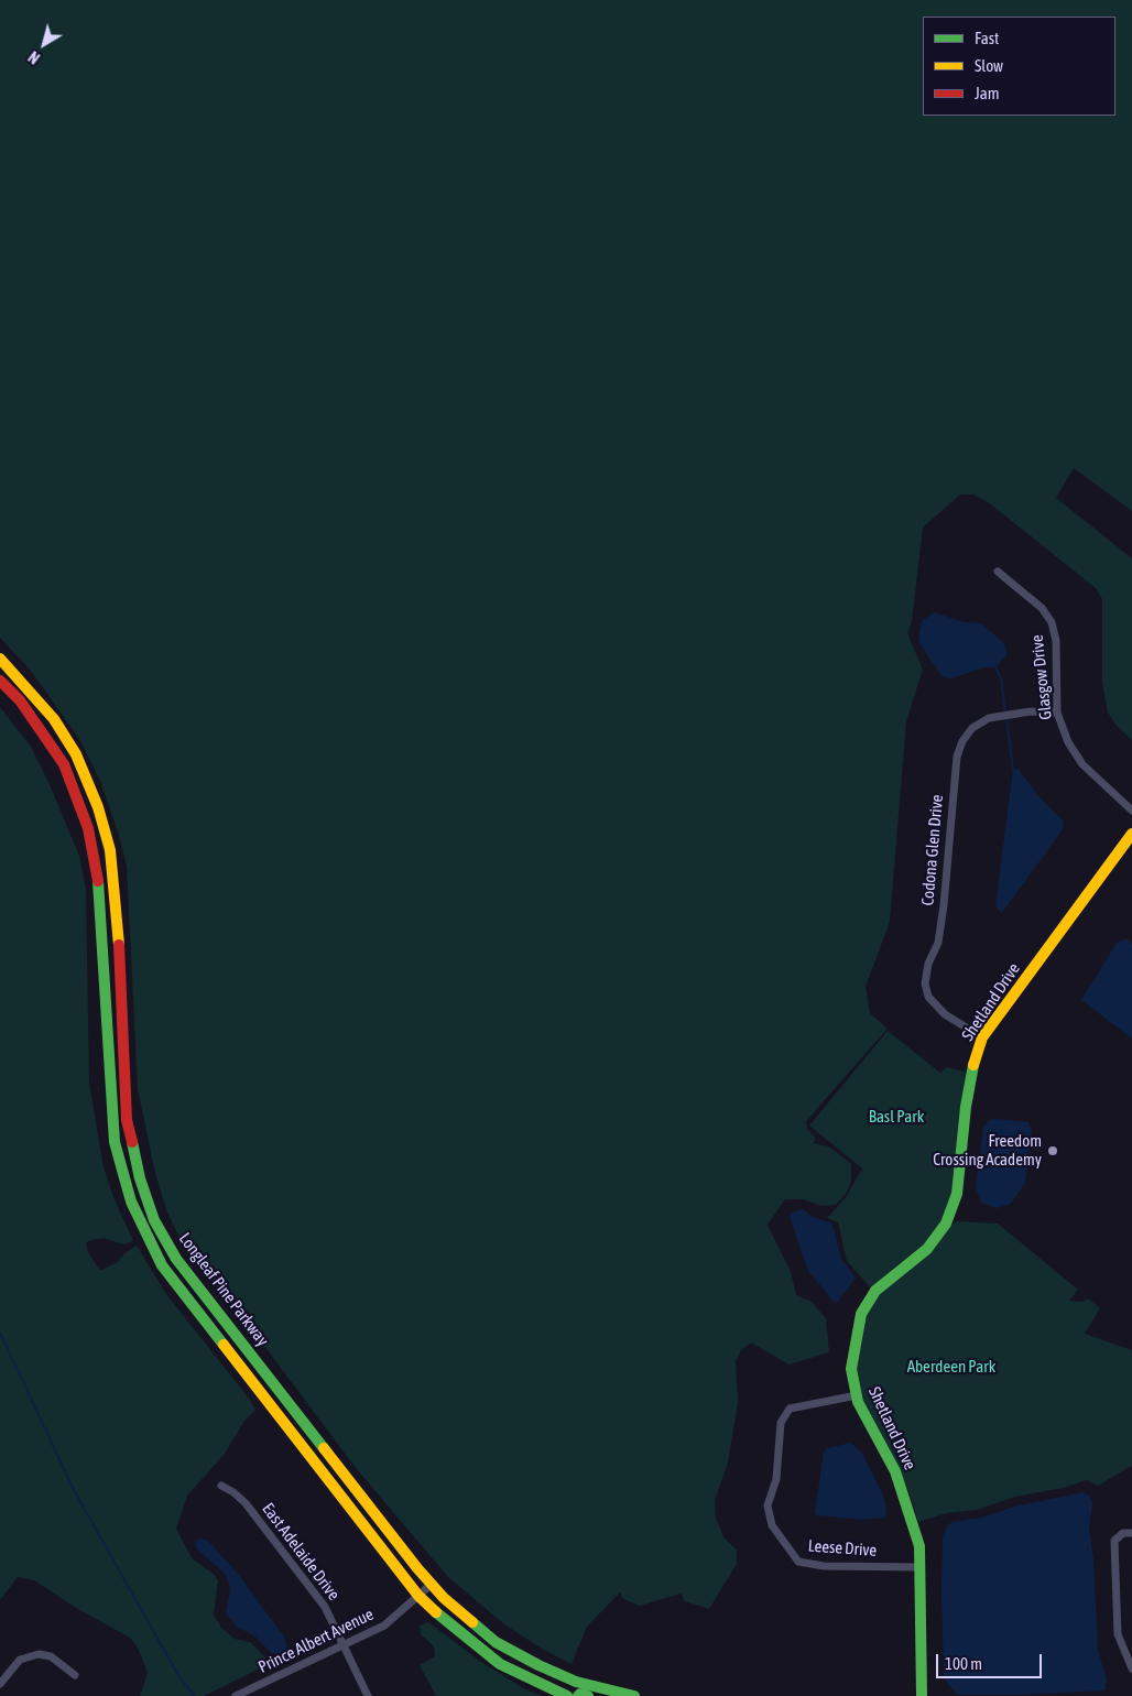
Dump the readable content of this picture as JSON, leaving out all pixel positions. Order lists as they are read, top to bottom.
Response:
{
  "streets": {
    "main road": ["Shetland Drive", "Longleaf Pine Parkway"],
    "street": [
      "Glasgow Drive",
      "Codona Glen Drive",
      "Leese Drive",
      "East Adelaide Drive",
      "Prince Albert Avenue"
    ]
  },
  "crossings": [
    ["Glasgow Drive", "Codona Glen Drive"],
    ["Codona Glen Drive", "Shetland Drive"],
    ["Shetland Drive", "Leese Drive"],
    ["Longleaf Pine Parkway", "Prince Albert Avenue"],
    ["East Adelaide Drive", "Prince Albert Avenue"]
  ],
  "parks": ["Basl Park", "Aberdeen Park"],
  "places": ["Freedom Crossing Academy"],
  "legend": ["Fast", "Slow", "Jam"],
  "scale_bar": "100 m",
  "north": "bottom left"
}
